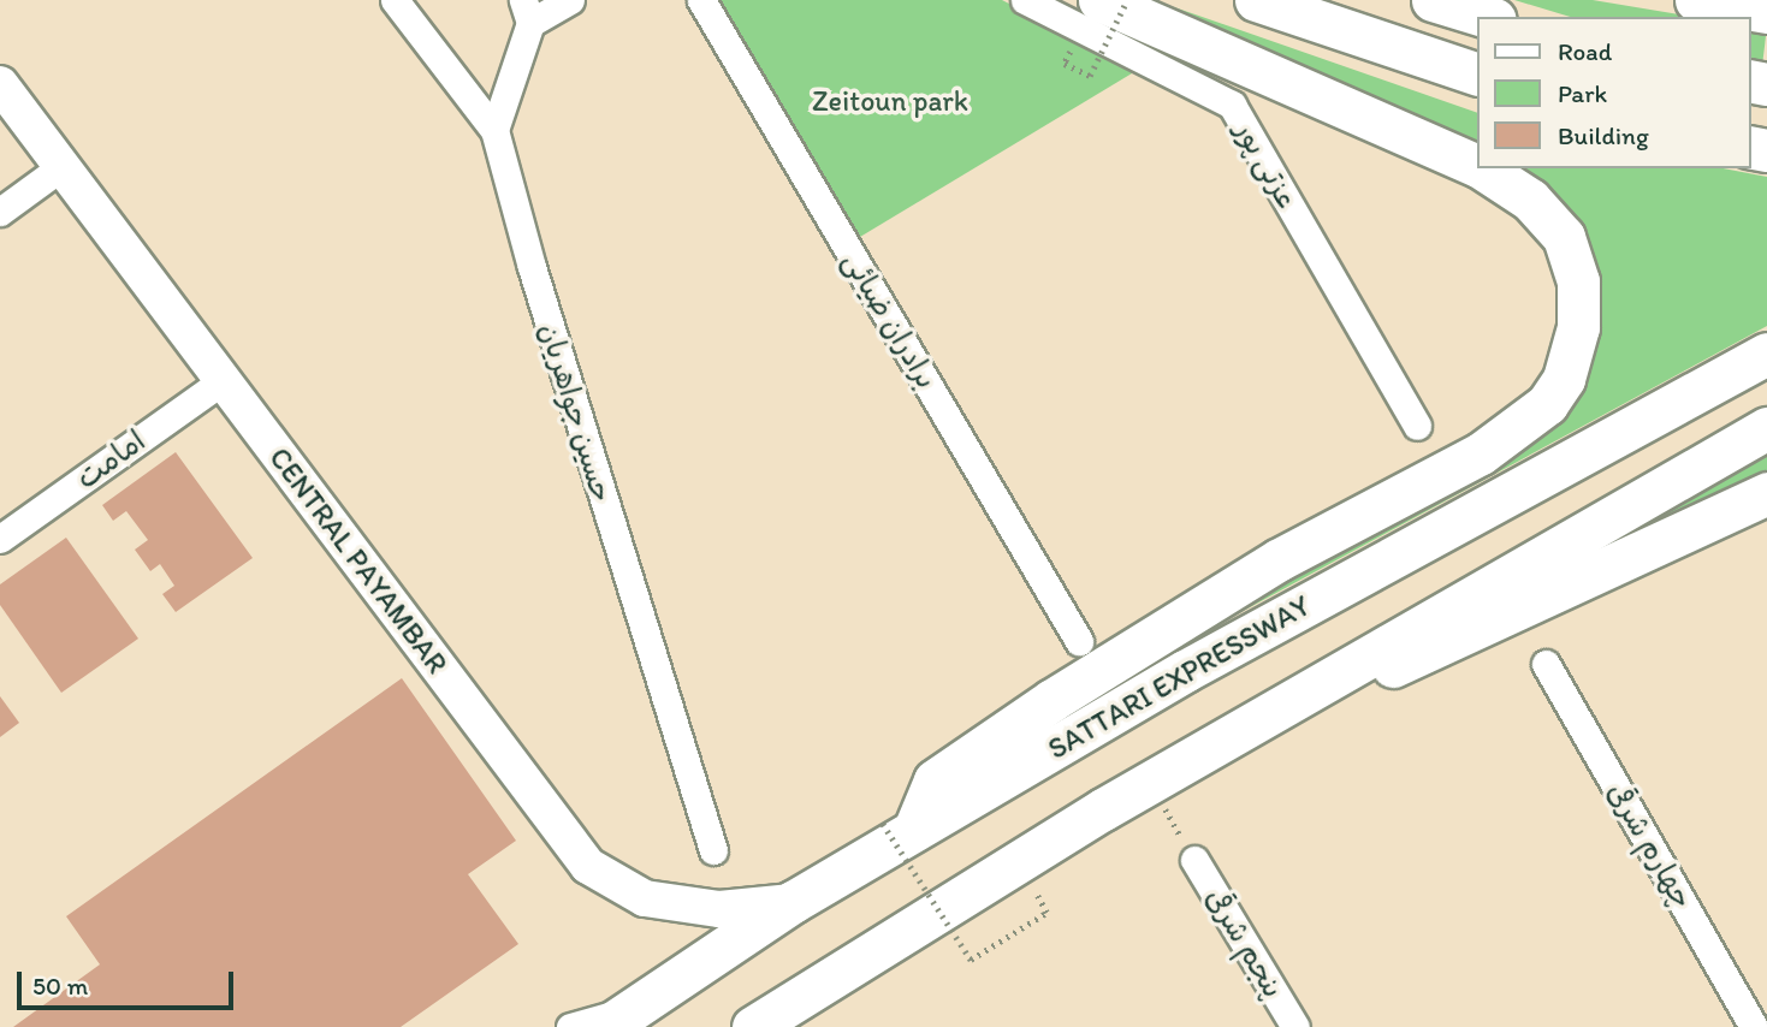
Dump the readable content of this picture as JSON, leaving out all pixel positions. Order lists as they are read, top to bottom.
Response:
{
  "streets": {
    "highway": ["SATTARI EXPRESSWAY"],
    "main road": ["CENTRAL PAYAMBAR"],
    "street": [
      "عزتی پور",
      "برادران ضیائی",
      "حسین جواهریان",
      "امامت",
      "چهارم شرقی",
      "پنجم شرقی"
    ]
  },
  "crossings": [
    ["امامت", "CENTRAL PAYAMBAR"],
    ["CENTRAL PAYAMBAR", "SATTARI EXPRESSWAY"]
  ],
  "parks": ["Zeitoun park"],
  "legend": ["Road", "Park", "Building"],
  "scale_bar": "50 m"
}
